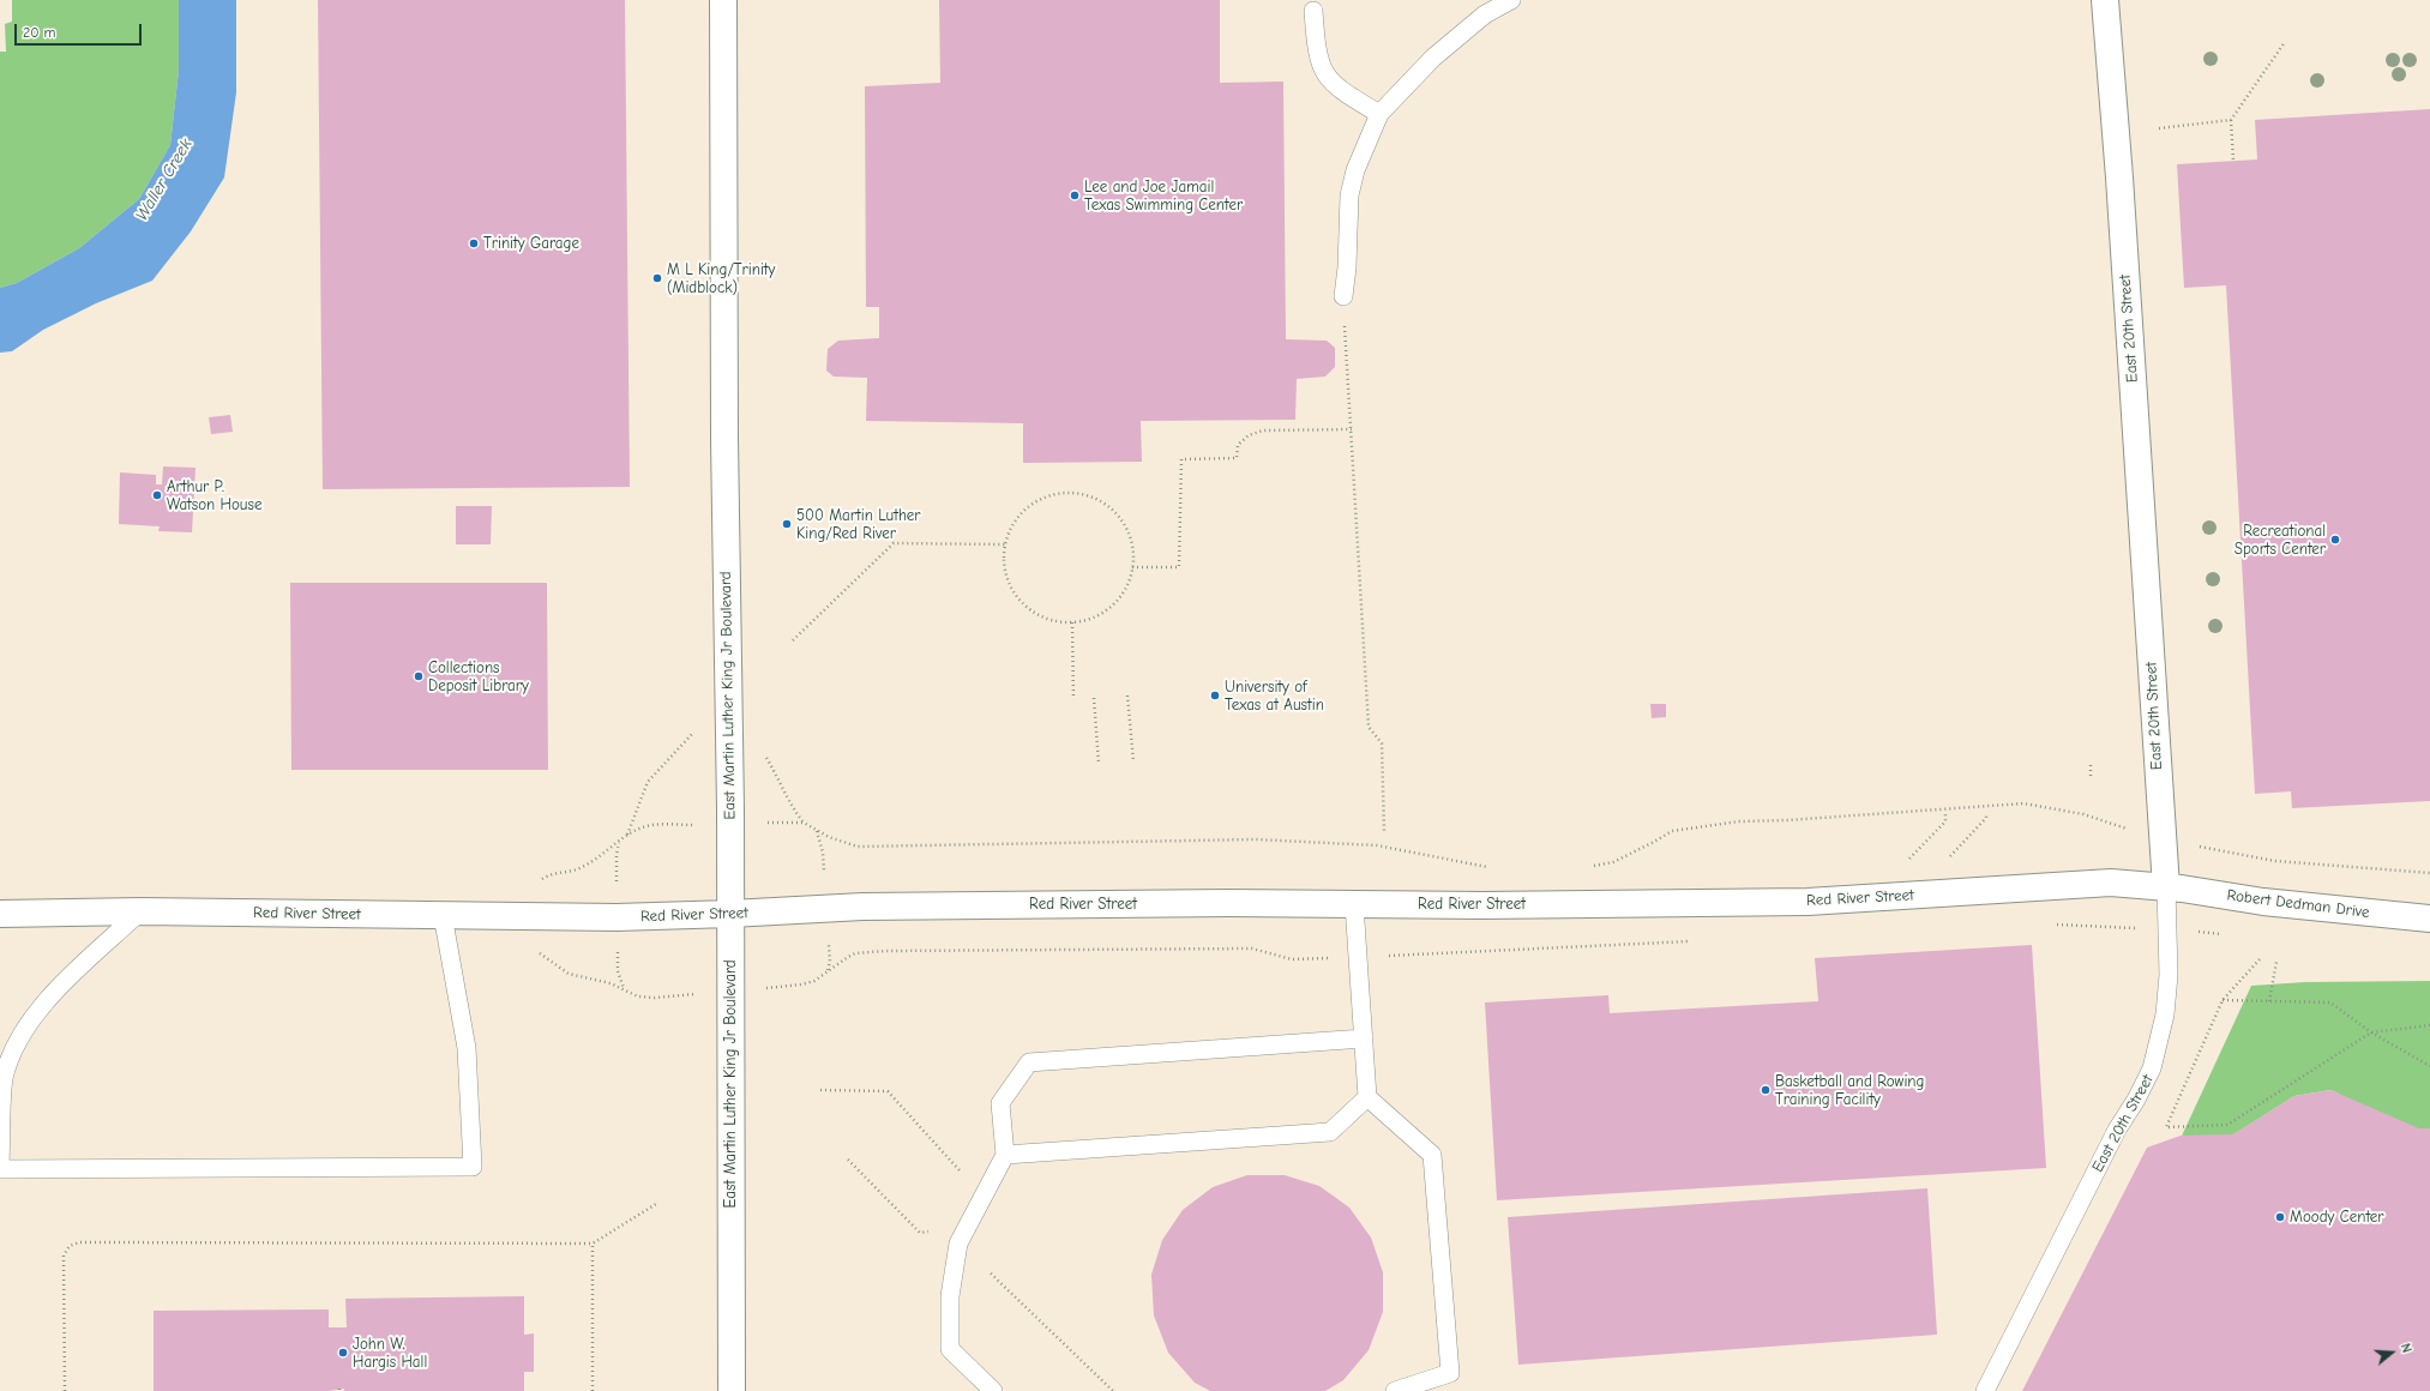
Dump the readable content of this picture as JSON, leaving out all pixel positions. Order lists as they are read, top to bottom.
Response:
{
  "streets": {
    "street": [
      "East 20th Street",
      "East Martin Luther King Jr Boulevard",
      "Red River Street",
      "Robert Dedman Drive"
    ]
  },
  "crossings": [
    ["East 20th Street", "Red River Street"],
    ["East 20th Street", "Robert Dedman Drive"],
    ["East Martin Luther King Jr Boulevard", "Red River Street"],
    ["Red River Street", "Robert Dedman Drive"]
  ],
  "water": ["Waller Creek"],
  "places": [
    "Lee and Joe Jamail Texas Swimming Center",
    "Trinity Garage",
    "M L King/Trinity (Midblock)",
    "Arthur P. Watson House",
    "500 Martin Luther King/Red River",
    "Recreational Sports Center",
    "Collections Deposit Library",
    "University of Texas at Austin",
    "Basketball and Rowing Training Facility",
    "Moody Center",
    "John W. Hargis Hall"
  ],
  "scale_bar": "20 m",
  "north": "right"
}
